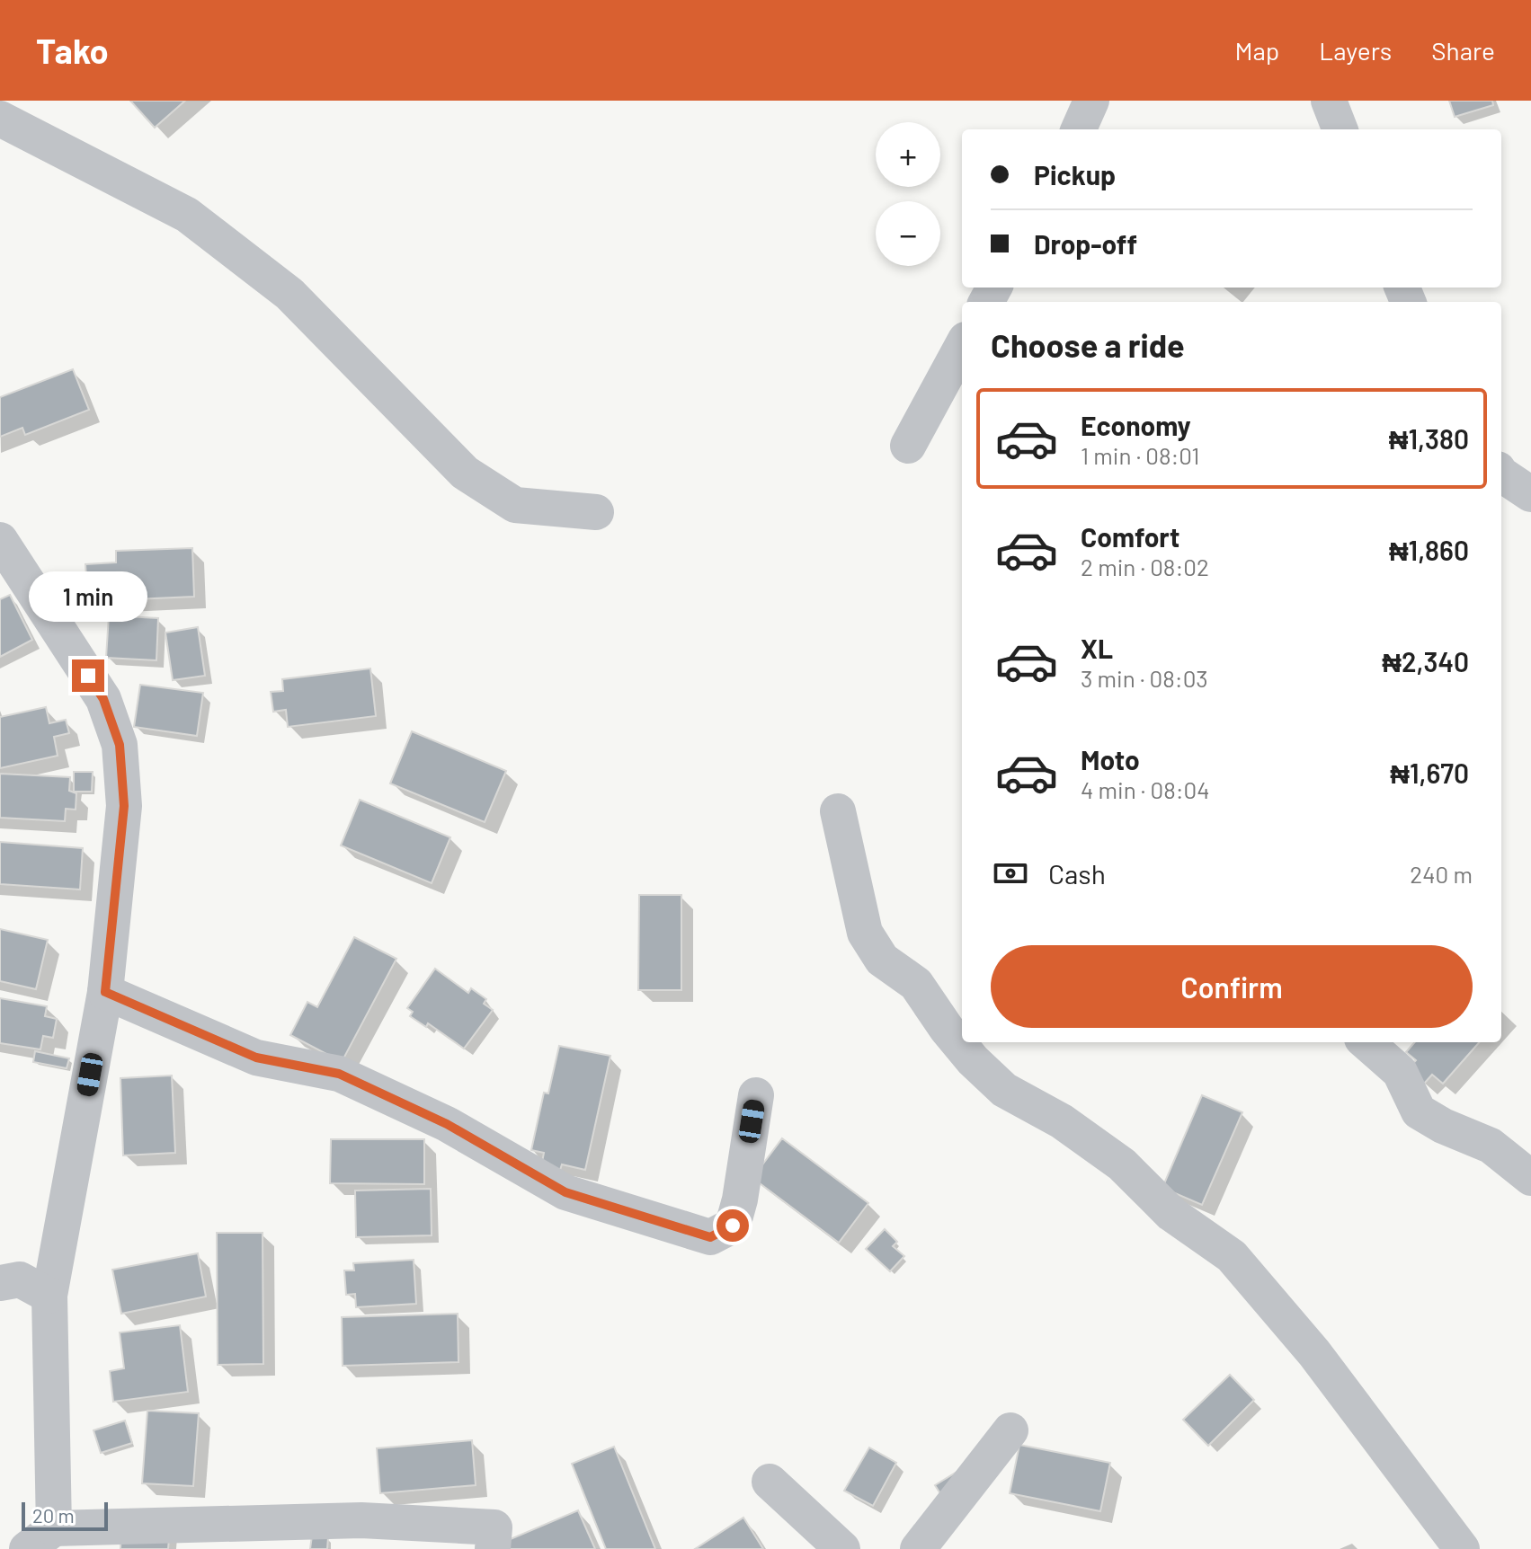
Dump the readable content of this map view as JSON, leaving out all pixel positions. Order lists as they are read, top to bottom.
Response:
{
  "scale_bar": "20 m",
  "page": {
    "header": "Tako",
    "nav": ["Map", "Layers", "Share"],
    "map_buttons": ["+", "−"],
    "banner": ["Pickup", "Drop-off"],
    "heading": "Choose a ride",
    "list": [
      {
        "name": "Economy",
        "note": "1 min · 08:01",
        "value": "₦1,380"
      },
      {
        "name": "Comfort",
        "note": "2 min · 08:02",
        "value": "₦1,860"
      },
      {
        "name": "XL",
        "note": "3 min · 08:03",
        "value": "₦2,340"
      },
      {
        "name": "Moto",
        "note": "4 min · 08:04",
        "value": "₦1,670"
      }
    ],
    "bubble": "1 min",
    "pay": ["Cash", "240 m"],
    "buttons": "Confirm",
    "scale": "20 m"
  }
}
